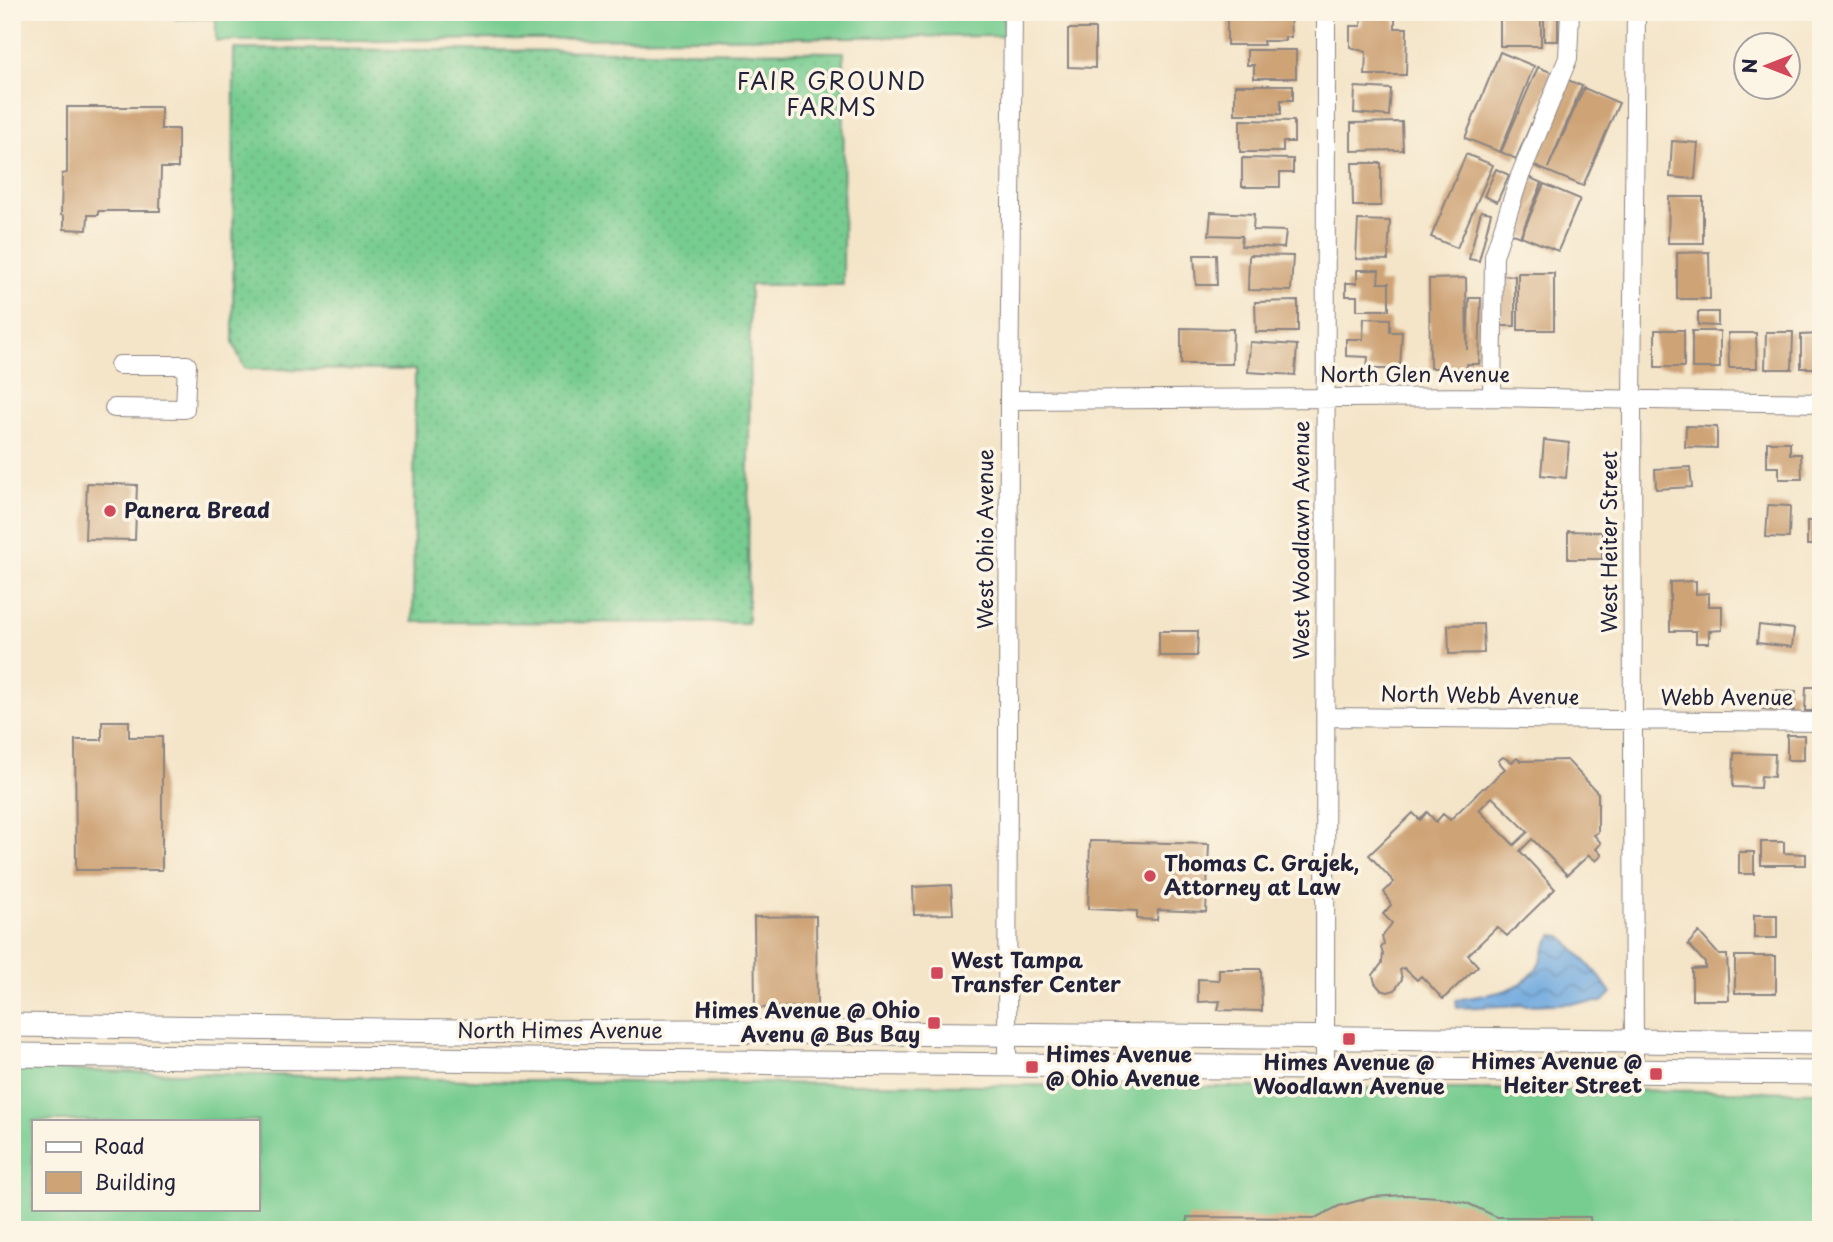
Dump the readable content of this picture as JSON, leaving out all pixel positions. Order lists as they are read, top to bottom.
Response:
{
  "streets": {
    "street": [
      "North Glen Avenue",
      "West Ohio Avenue",
      "West Woodlawn Avenue",
      "West Heiter Street",
      "North Webb Avenue",
      "Webb Avenue",
      "North Himes Avenue"
    ]
  },
  "crossings": [
    ["North Glen Avenue", "West Ohio Avenue"],
    ["North Glen Avenue", "West Woodlawn Avenue"],
    ["North Glen Avenue", "West Heiter Street"],
    ["West Ohio Avenue", "North Himes Avenue"],
    ["West Woodlawn Avenue", "North Webb Avenue"],
    ["West Woodlawn Avenue", "North Himes Avenue"],
    ["West Heiter Street", "North Webb Avenue"],
    ["West Heiter Street", "Webb Avenue"],
    ["West Heiter Street", "North Himes Avenue"],
    ["North Webb Avenue", "Webb Avenue"]
  ],
  "districts": ["FAIR GROUND FARMS"],
  "places": {
    "other": ["Panera Bread", "Thomas C. Grajek, Attorney at Law"],
    "transit": [
      "West Tampa Transfer Center",
      "Himes Avenue @ Ohio Avenu @ Bus Bay",
      "Himes Avenue @ Woodlawn Avenue",
      "Himes Avenue @ Ohio Avenue",
      "Himes Avenue @ Heiter Street"
    ]
  },
  "legend": ["Road", "Building"],
  "north": "left"
}
